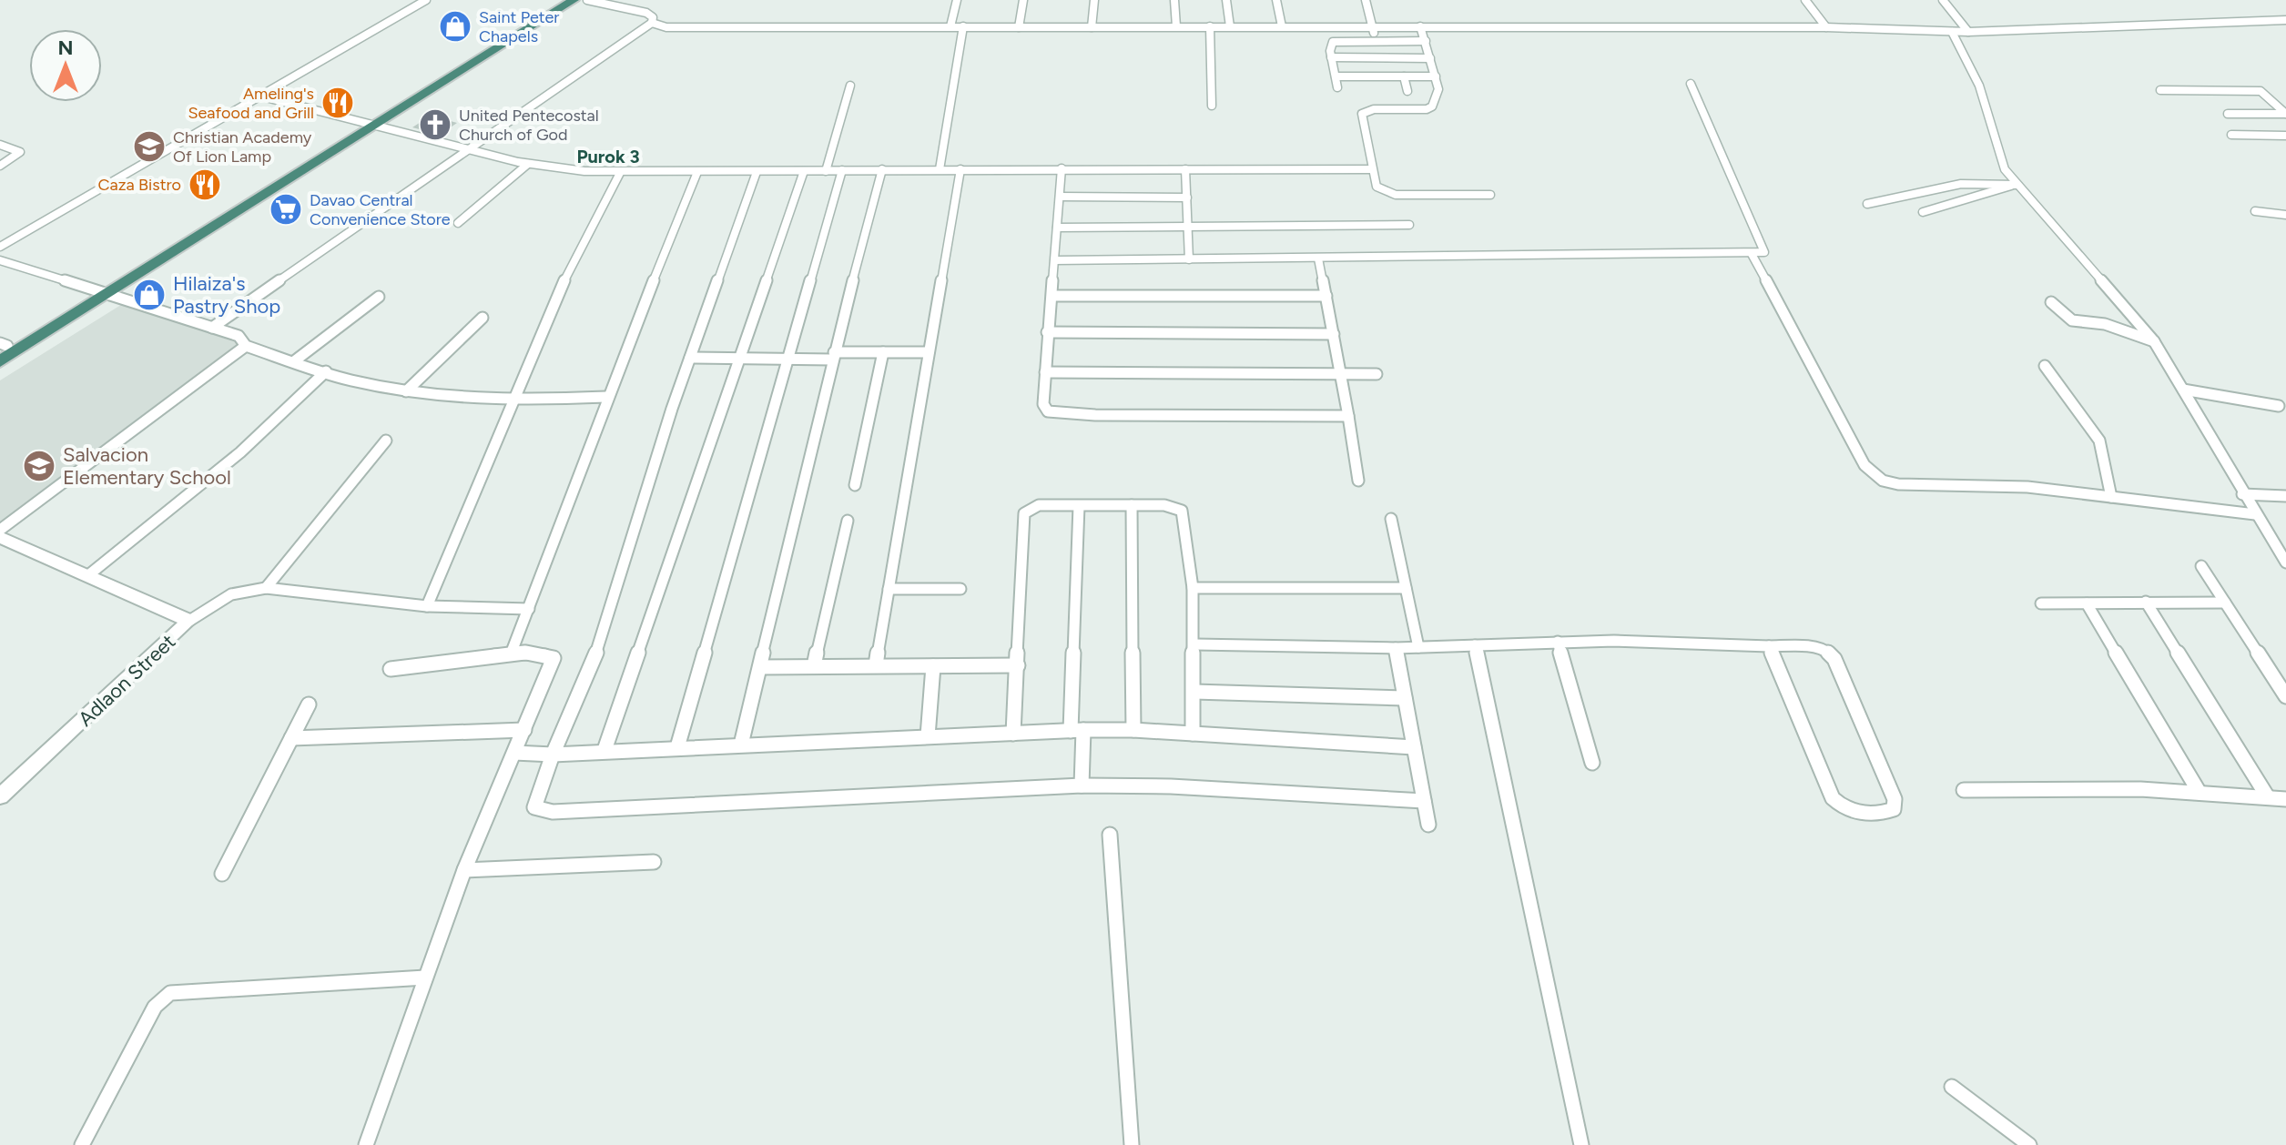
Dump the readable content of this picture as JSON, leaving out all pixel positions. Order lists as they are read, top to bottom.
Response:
{
  "streets": {
    "street": ["Adlaon Street"]
  },
  "districts": ["Purok 3"],
  "places": {
    "shop": ["Saint Peter Chapels", "Hilaiza's Pastry Shop"],
    "restaurant": ["Ameling's Seafood and Grill", "Caza Bistro"],
    "church": ["United Pentecostal Church of God"],
    "school or university": ["Christian Academy Of Lion Lamp", "Salvacion Elementary School"],
    "supermarket": ["Davao Central Convenience Store"]
  },
  "north": "top"
}
